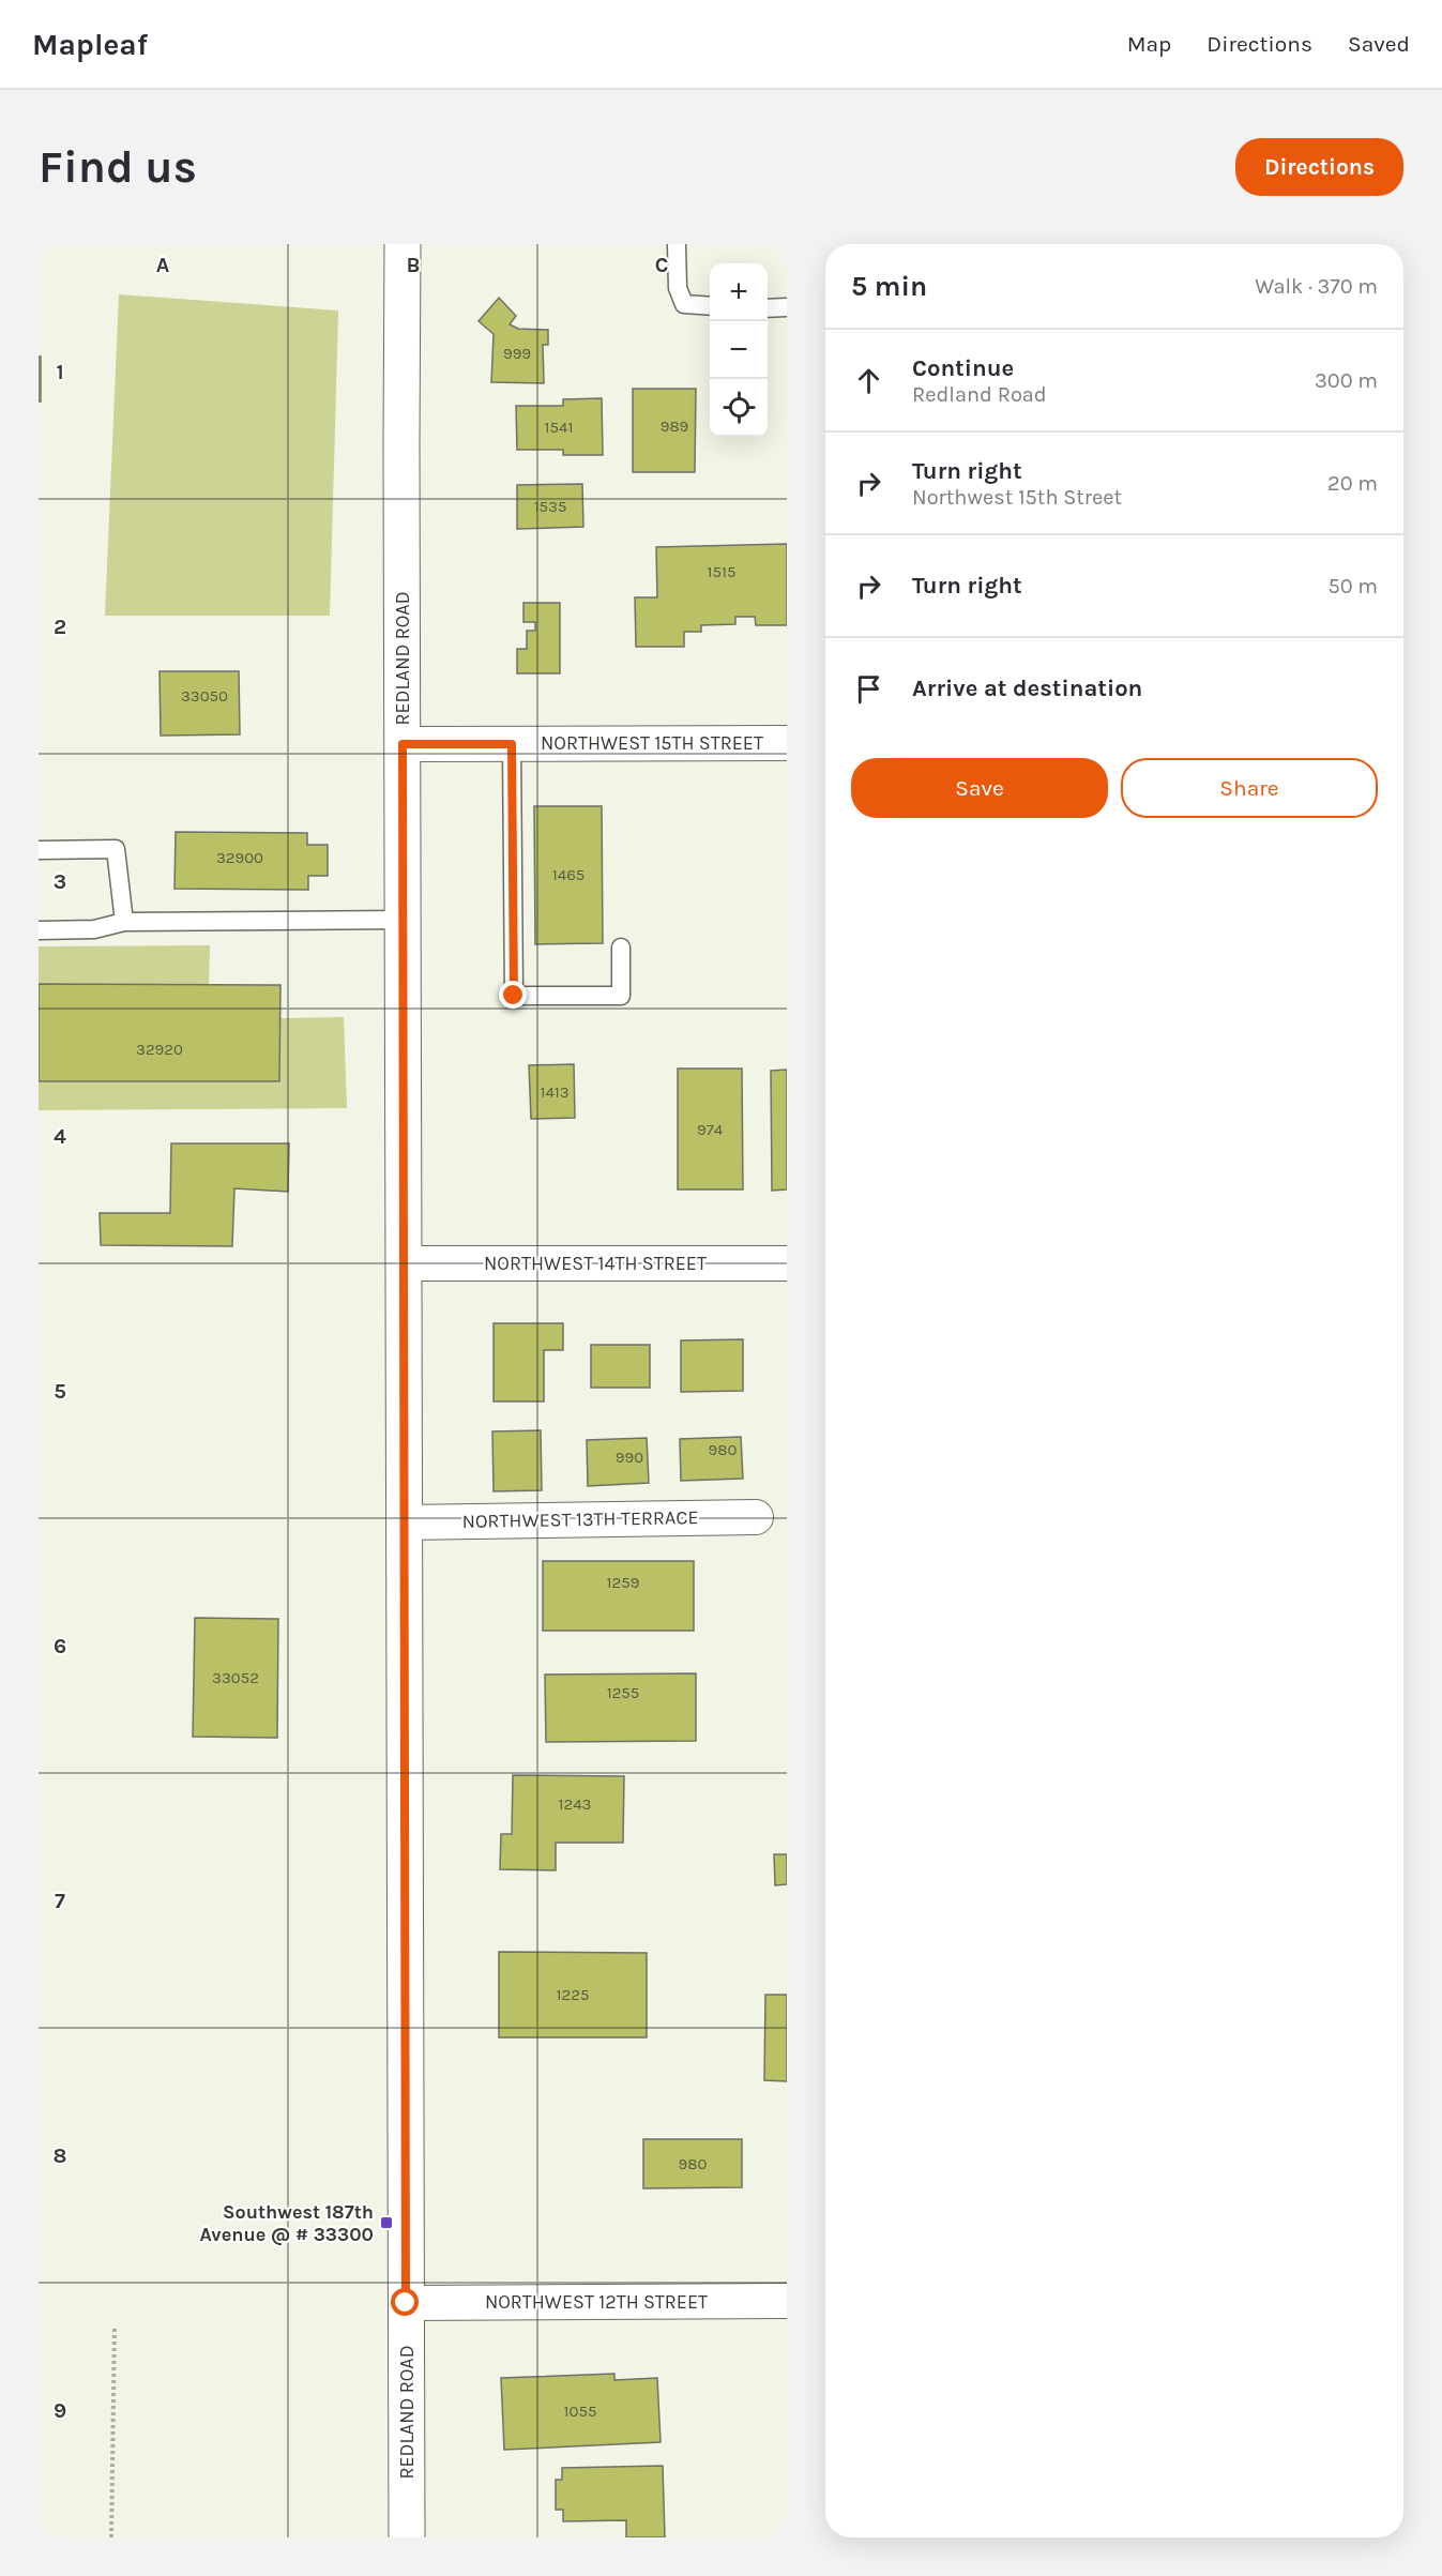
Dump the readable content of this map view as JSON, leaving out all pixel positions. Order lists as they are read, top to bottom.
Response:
{
  "streets": {
    "street": [
      "REDLAND ROAD",
      "NORTHWEST 15TH STREET",
      "NORTHWEST 14TH STREET",
      "NORTHWEST 13TH TERRACE",
      "NORTHWEST 12TH STREET"
    ]
  },
  "crossings": [
    ["REDLAND ROAD", "NORTHWEST 15TH STREET"],
    ["REDLAND ROAD", "NORTHWEST 14TH STREET"],
    ["REDLAND ROAD", "NORTHWEST 13TH TERRACE"],
    ["REDLAND ROAD", "NORTHWEST 12TH STREET"]
  ],
  "places": {
    "transit": ["Southwest 187th Avenue @ # 33300"]
  },
  "house_numbers": [
    "999",
    "989",
    "1541",
    "1535",
    "1515",
    "33050",
    "32900",
    "1465",
    "32920",
    "1413",
    "974",
    "980",
    "990",
    "1259",
    "33052",
    "1255",
    "1243",
    "1225",
    "980",
    "1055"
  ],
  "page": {
    "header": "Mapleaf",
    "nav": ["Map", "Directions", "Saved"],
    "buttons": [
      "Directions",
      ["Save", "Share"]
    ],
    "title": "Find us",
    "heading": ["5 min", "Walk · 370 m"],
    "map_buttons": ["+", "−"],
    "list": [
      ["Continue", "Redland Road", "300 m"],
      ["Turn right", "Northwest 15th Street", "20 m"],
      ["Turn right", "50 m"],
      "Arrive at destination"
    ]
  },
  "grid": {
    "columns": ["A", "B", "C"],
    "rows": [
      "1",
      "2",
      "3",
      "4",
      "5",
      "6",
      "7",
      "8",
      "9"
    ]
  }
}
